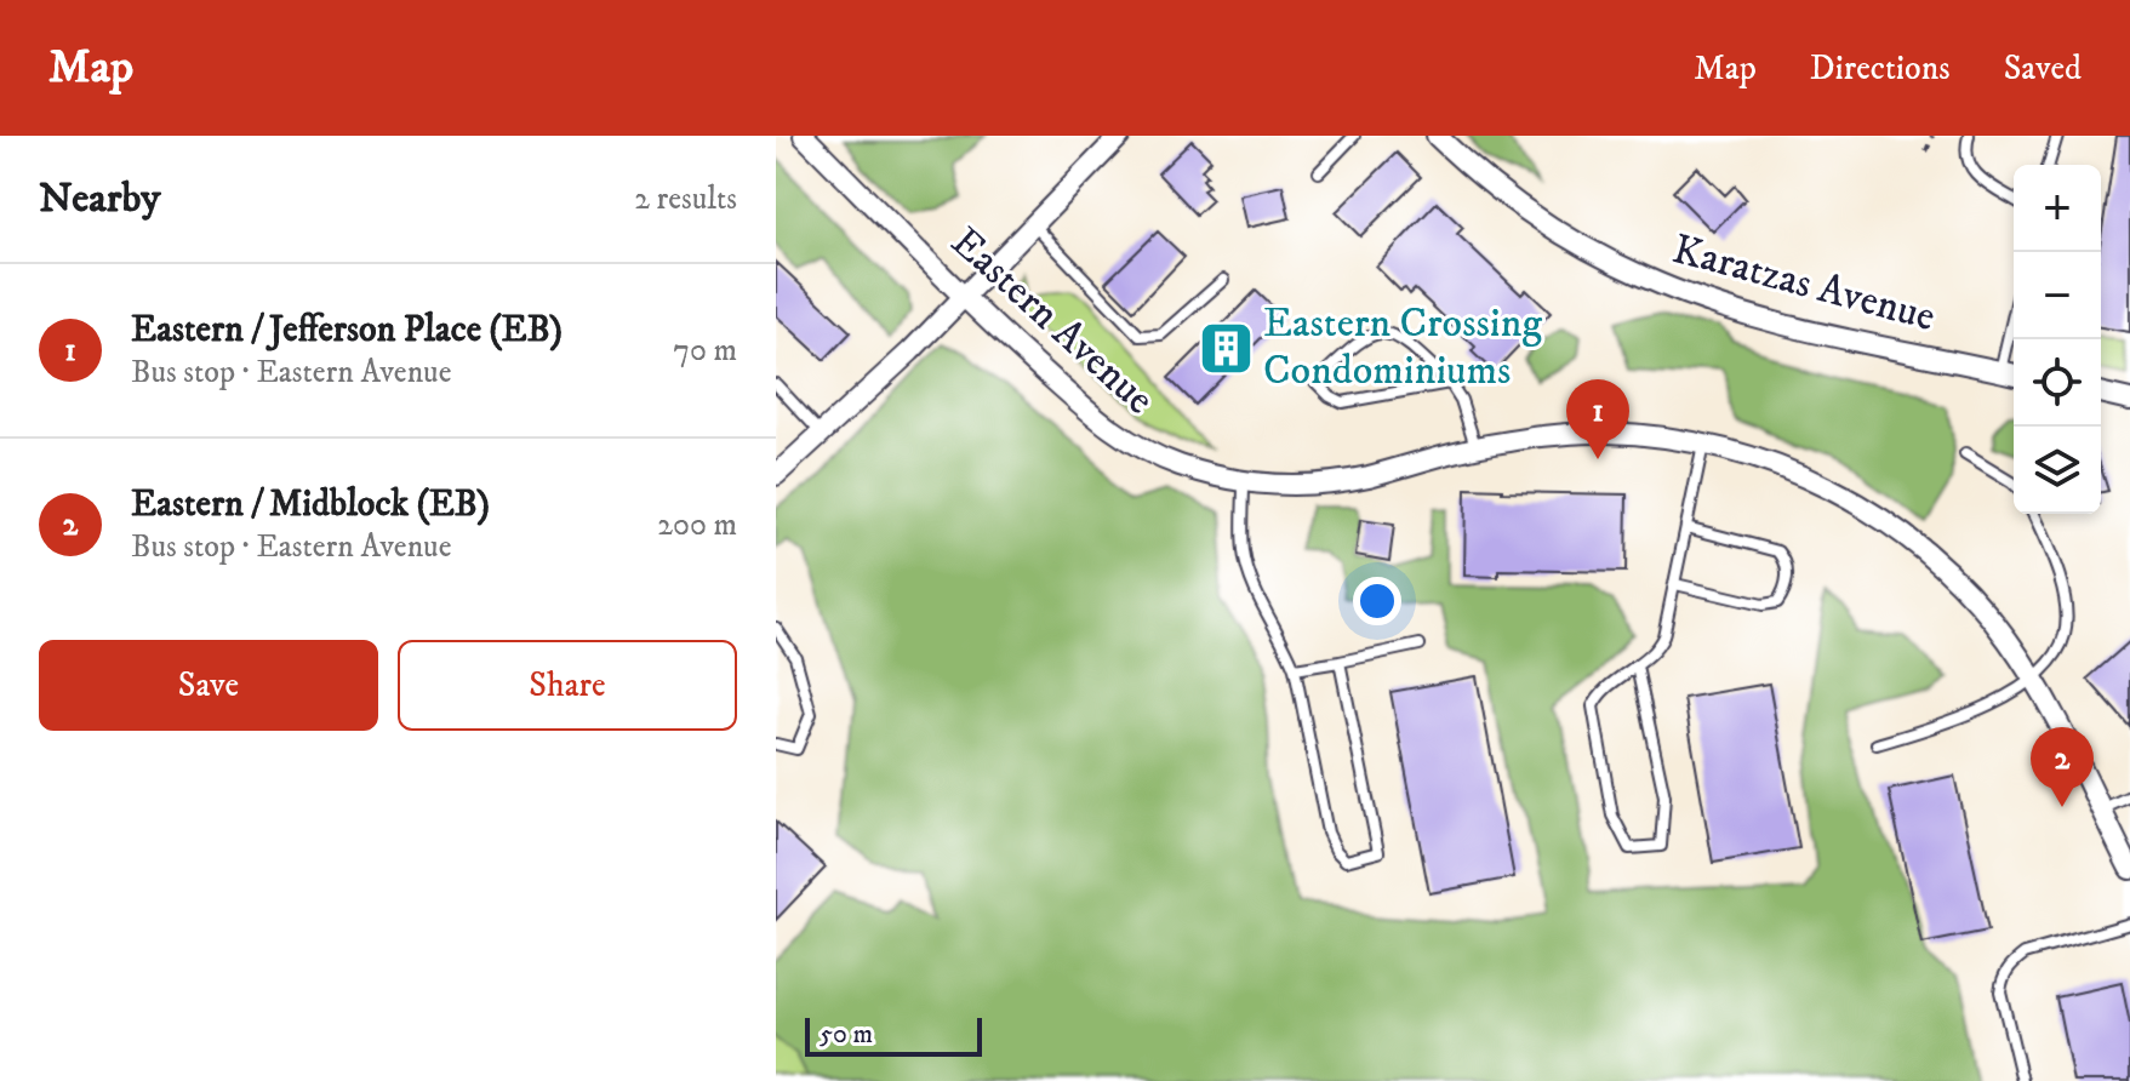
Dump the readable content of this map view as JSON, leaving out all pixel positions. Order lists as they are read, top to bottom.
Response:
{
  "streets": {
    "street": ["Karatzas Avenue", "Eastern Avenue"]
  },
  "places": {
    "building": ["Eastern Crossing Condominiums"]
  },
  "scale_bar": "50 m",
  "page": {
    "header": "Map",
    "nav": ["Map", "Directions", "Saved"],
    "heading": ["Nearby", "2 results"],
    "map_buttons": ["+", "−"],
    "list": [
      {
        "mark": "1",
        "name": "Eastern / Jefferson Place (EB)",
        "note": "Bus stop · Eastern Avenue",
        "value": "70 m"
      },
      {
        "mark": "2",
        "name": "Eastern / Midblock (EB)",
        "note": "Bus stop · Eastern Avenue",
        "value": "200 m"
      }
    ],
    "pins": ["1", "2"],
    "buttons": ["Save", "Share"],
    "scale": "50 m"
  }
}
